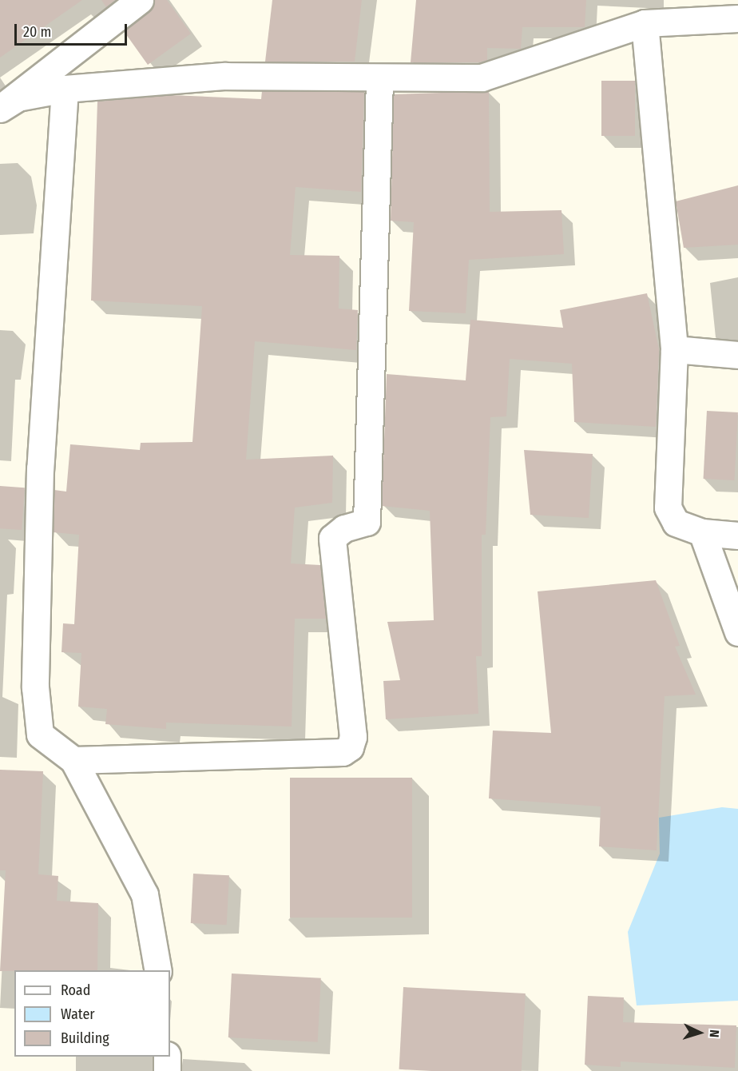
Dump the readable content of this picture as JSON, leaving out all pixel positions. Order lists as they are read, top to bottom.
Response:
{
  "legend": ["Road", "Water", "Building"],
  "scale_bar": "20 m",
  "north": "right"
}
